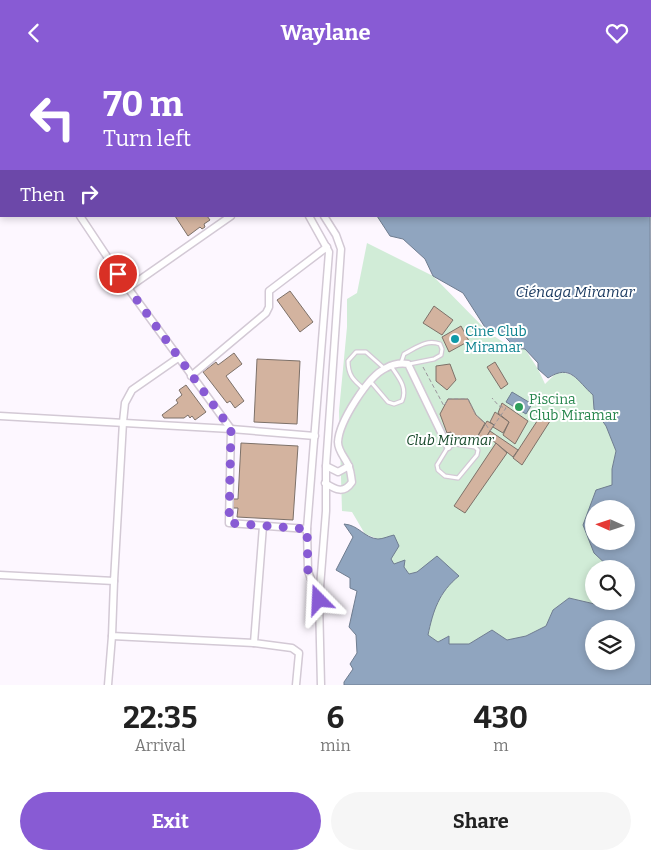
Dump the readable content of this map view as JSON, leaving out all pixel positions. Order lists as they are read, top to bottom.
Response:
{
  "water": ["Ciénaga Miramar"],
  "parks": ["Club Miramar"],
  "places": ["Cine Club Miramar", "Piscina Club Miramar"],
  "north": "left",
  "page": {
    "header": "Waylane",
    "turn": ["70 m", "Turn left"],
    "then": "Then",
    "eta": [
      "22:35",
      "Arrival",
      "6",
      "min",
      "430",
      "m"
    ],
    "buttons": ["Exit", "Share"]
  }
}
